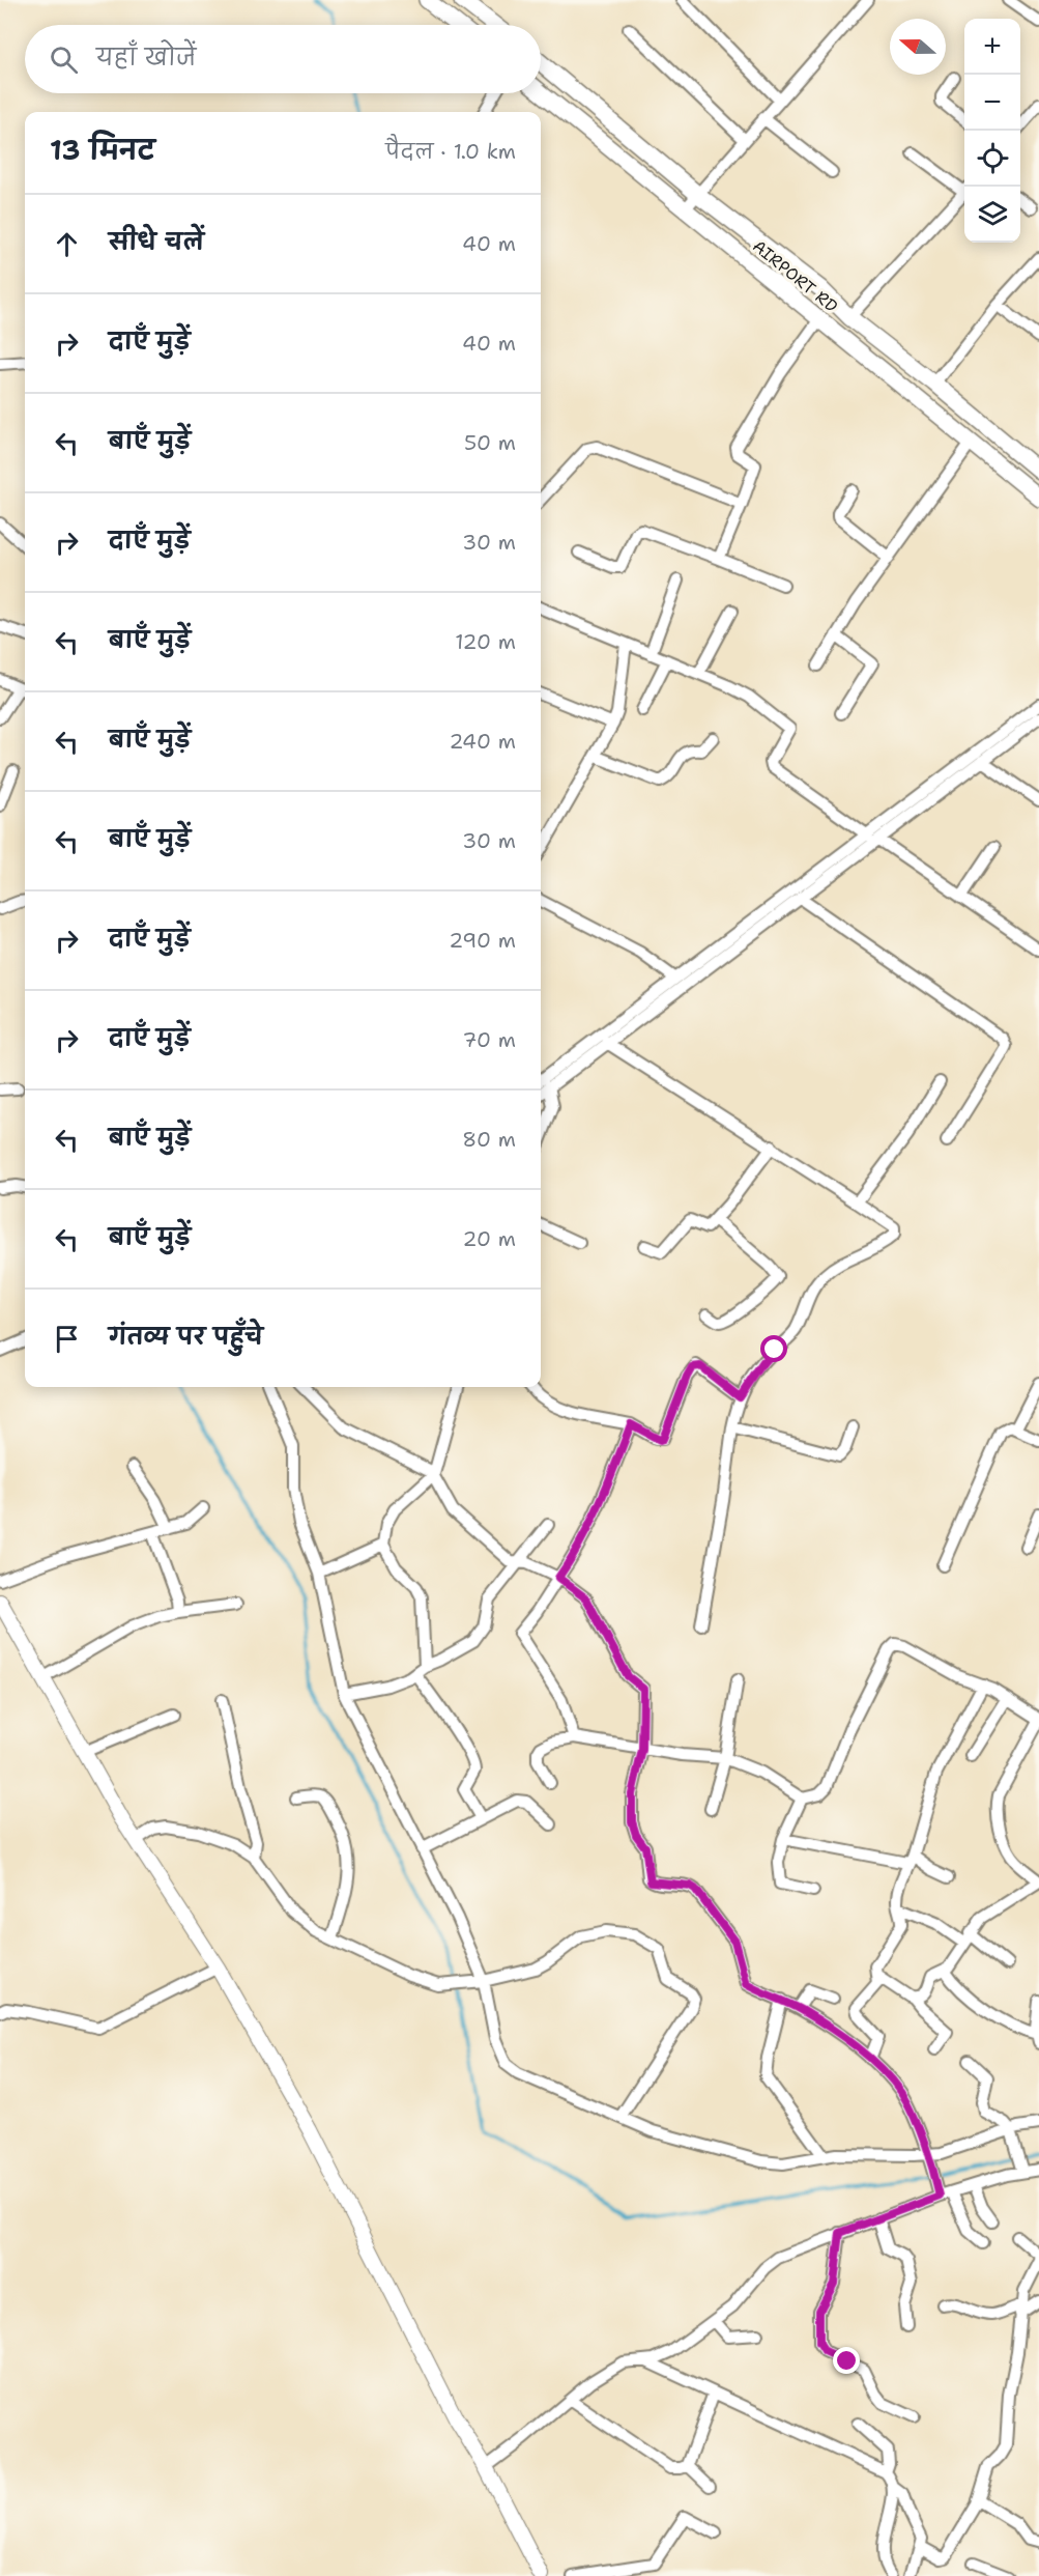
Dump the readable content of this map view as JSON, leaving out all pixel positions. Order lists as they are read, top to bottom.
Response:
{
  "streets": {
    "main road": ["AIRPORT RD"]
  },
  "north": "left",
  "page": {
    "map_buttons": ["+", "−"],
    "search": "यहाँ खोजें",
    "heading": ["13 मिनट", "पैदल · 1.0 km"],
    "list": [
      ["सीधे चलें", "40 m"],
      ["दाएँ मुड़ें", "40 m"],
      ["बाएँ मुड़ें", "50 m"],
      ["दाएँ मुड़ें", "30 m"],
      ["बाएँ मुड़ें", "120 m"],
      ["बाएँ मुड़ें", "240 m"],
      ["बाएँ मुड़ें", "30 m"],
      ["दाएँ मुड़ें", "290 m"],
      ["दाएँ मुड़ें", "70 m"],
      ["बाएँ मुड़ें", "80 m"],
      ["बाएँ मुड़ें", "20 m"],
      "गंतव्य पर पहुँचे"
    ]
  }
}
